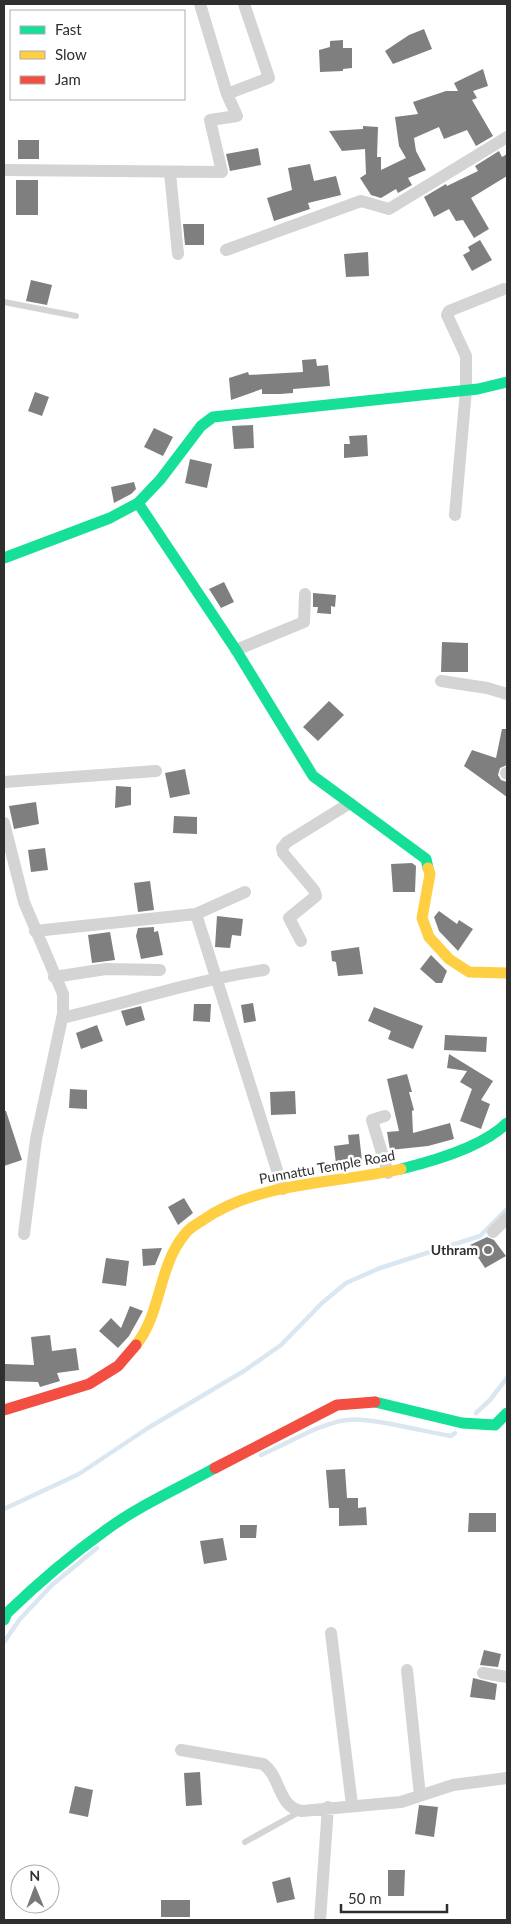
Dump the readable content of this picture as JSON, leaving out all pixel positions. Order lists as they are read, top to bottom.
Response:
{
  "streets": {
    "street": ["Punnattu Temple Road"]
  },
  "places": ["Uthram"],
  "legend": ["Fast", "Slow", "Jam"],
  "scale_bar": "50 m",
  "north": "top"
}
